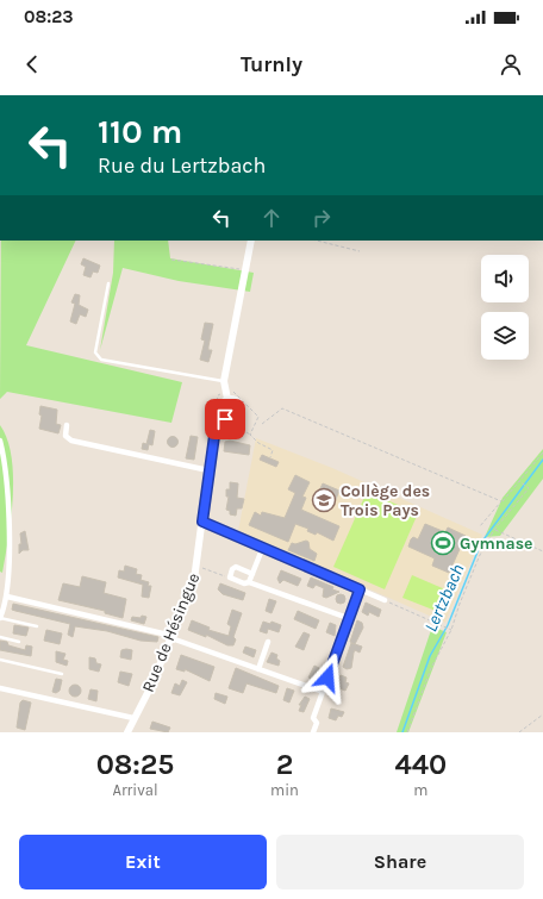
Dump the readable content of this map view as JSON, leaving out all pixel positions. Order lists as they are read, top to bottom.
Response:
{
  "streets": {
    "main road": ["Rue de Hésingue"]
  },
  "water": ["Lertzbach"],
  "places": {
    "school or university": ["Collège des Trois Pays"],
    "sports": ["Gymnase"]
  },
  "page": {
    "status": "08:23",
    "header": "Turnly",
    "turn": ["110 m", "Rue du Lertzbach"],
    "eta": [
      "08:25",
      "Arrival",
      "2",
      "min",
      "440",
      "m"
    ],
    "buttons": ["Exit", "Share"]
  }
}
